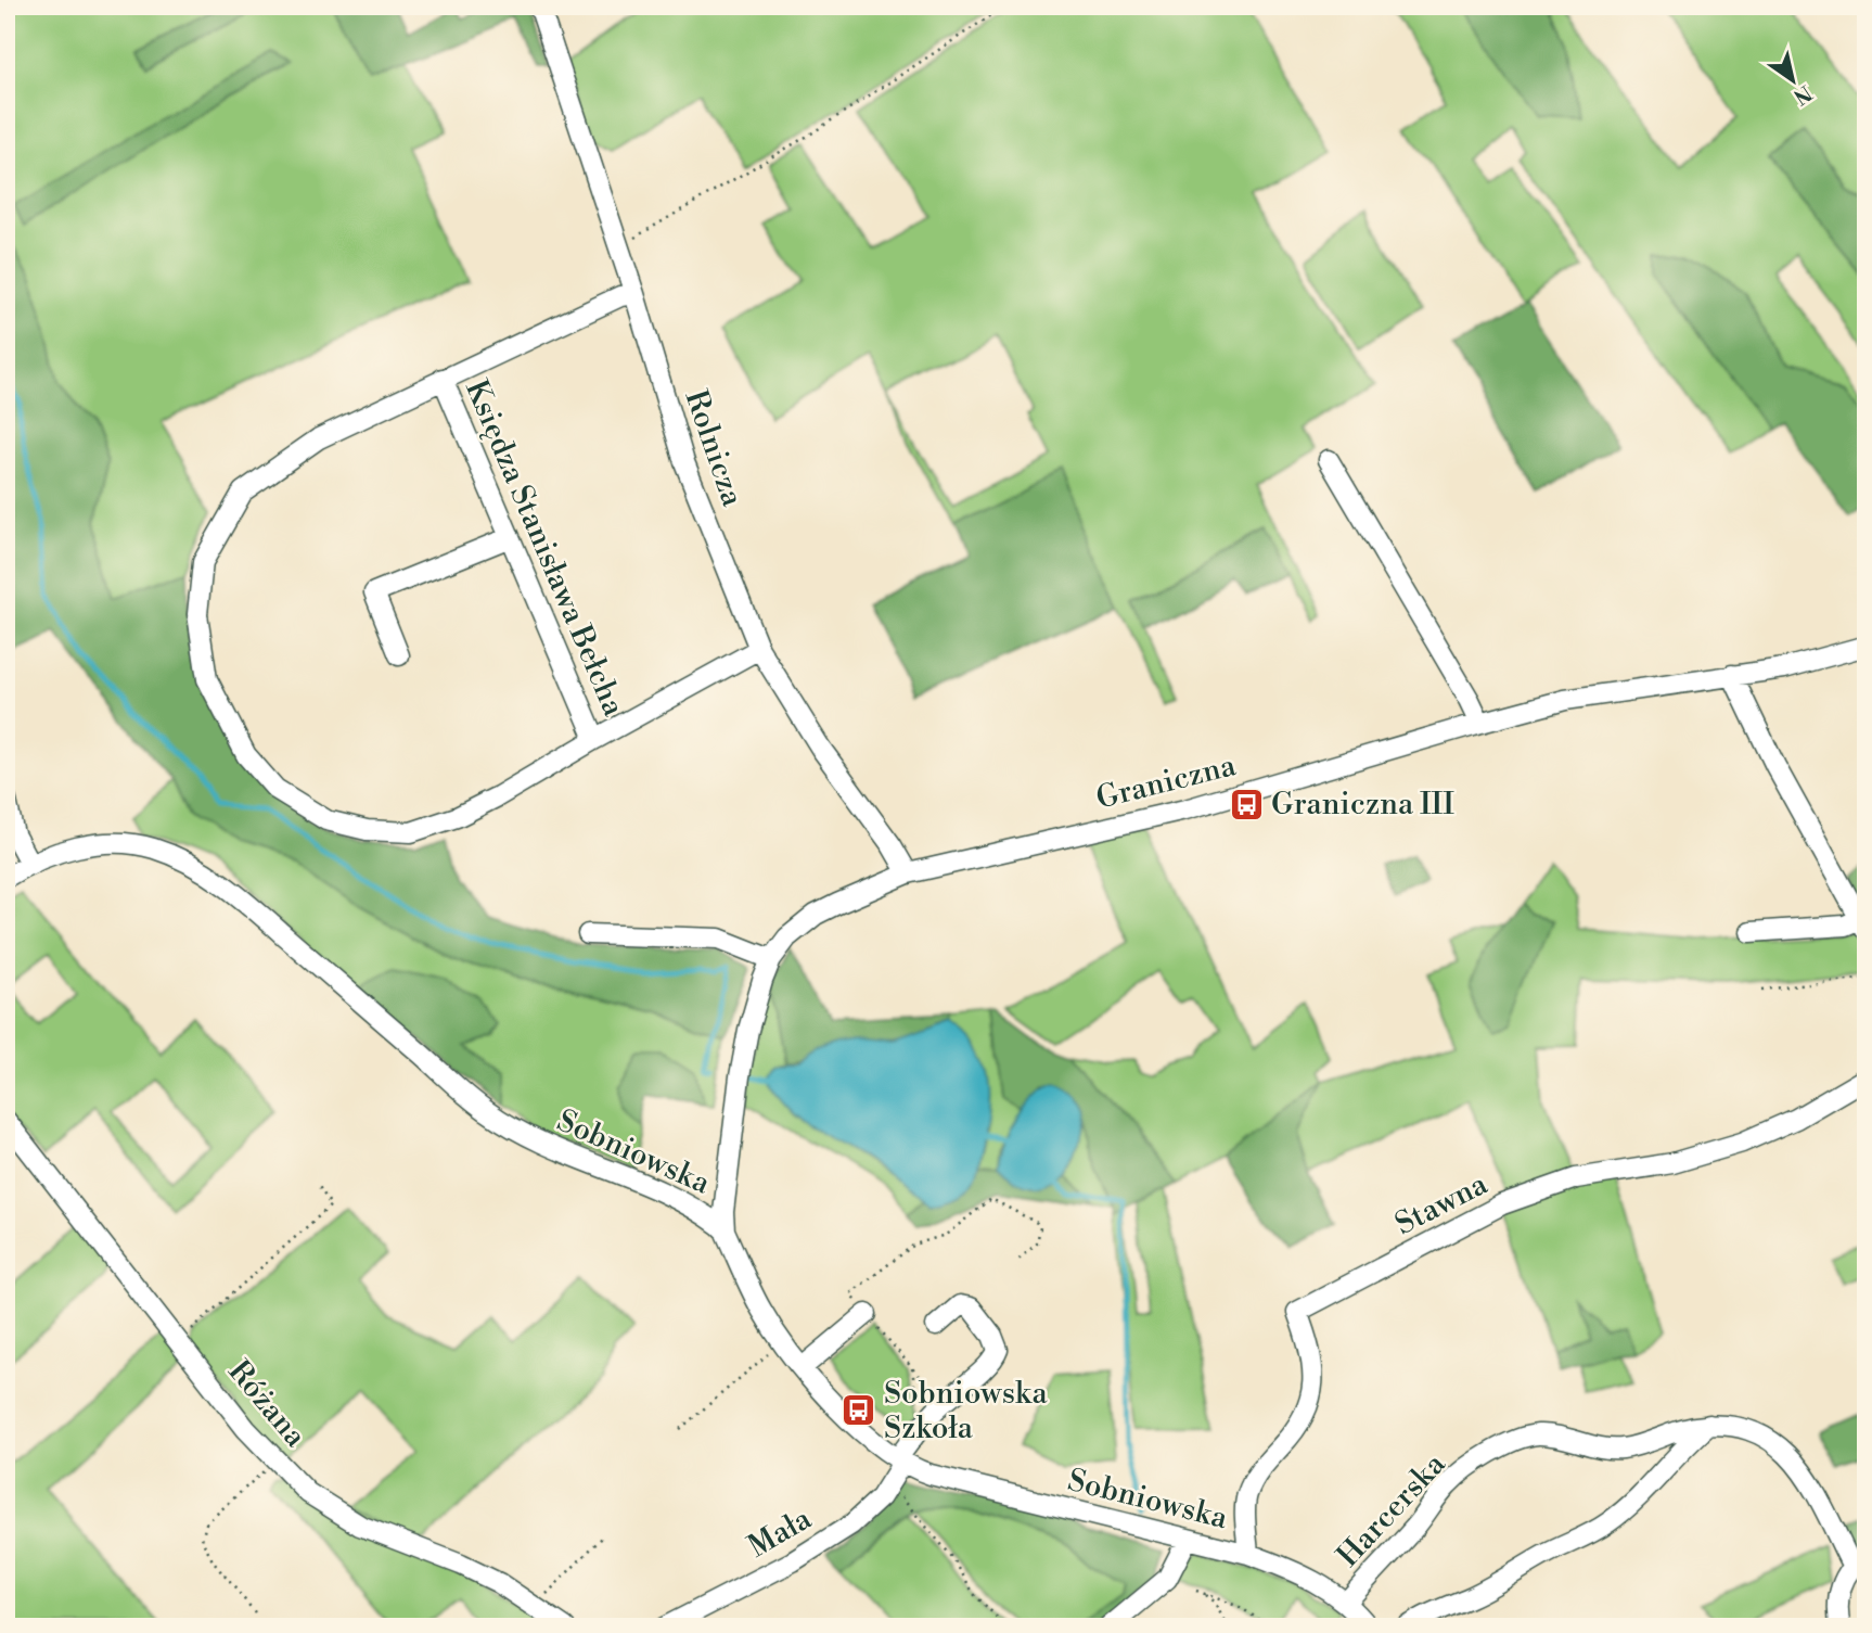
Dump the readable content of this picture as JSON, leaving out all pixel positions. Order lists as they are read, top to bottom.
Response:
{
  "streets": {
    "street": [
      "Rolnicza",
      "Księdza Stanisława Bełcha",
      "Graniczna",
      "Sobniowska",
      "Stawna",
      "Różana",
      "Harcerska",
      "Mała"
    ]
  },
  "crossings": [
    ["Rolnicza", "Księdza Stanisława Bełcha"],
    ["Rolnicza", "Graniczna"],
    ["Graniczna", "Sobniowska"],
    ["Sobniowska", "Stawna"],
    ["Sobniowska", "Harcerska"],
    ["Sobniowska", "Mała"]
  ],
  "places": {
    "bus stop": ["Graniczna III", "Sobniowska Szkoła"]
  },
  "north": "bottom right"
}
